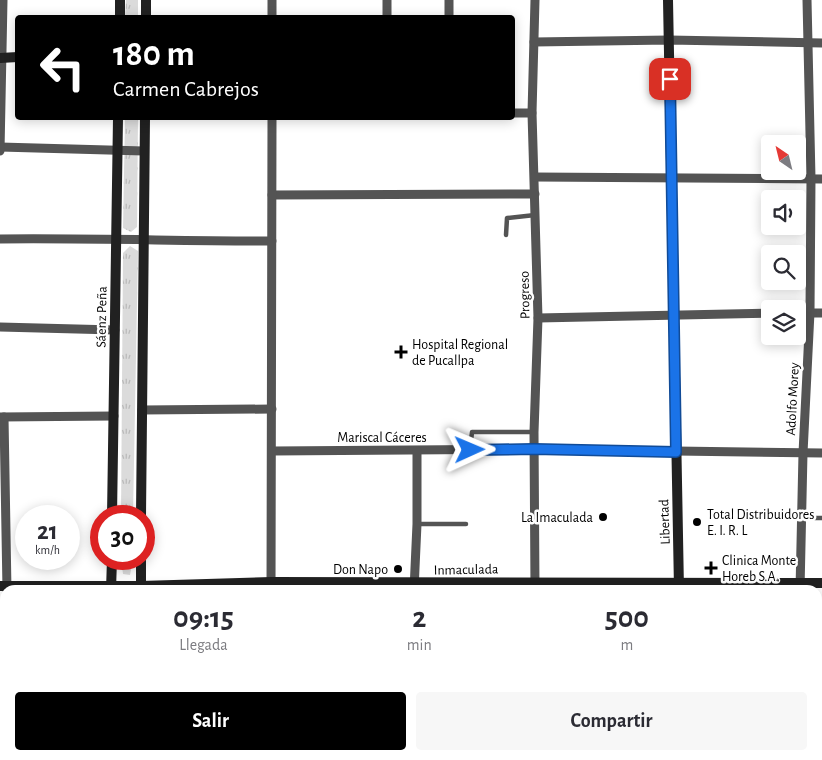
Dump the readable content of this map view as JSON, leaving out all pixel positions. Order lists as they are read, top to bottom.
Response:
{
  "streets": {
    "street": [
      "Progreso",
      "Sáenz Peña",
      "Adolfo Morey",
      "Mariscal Cáceres",
      "Libertad"
    ]
  },
  "crossings": [
    ["Progreso", "Mariscal Cáceres"],
    ["Adolfo Morey", "Mariscal Cáceres"],
    ["Mariscal Cáceres", "Libertad"]
  ],
  "places": {
    "health": ["Hospital Regional de Pucallpa", "Clinica Monte Horeb S.A."],
    "other": ["La Imaculada", "Total Distribuidores E. I. R. L", "Don Napo"]
  },
  "north": "top left",
  "page": {
    "turn": ["180 m", "Carmen Cabrejos"],
    "speed": "21 km/h",
    "limit": "30",
    "eta": [
      "09:15",
      "Llegada",
      "2",
      "min",
      "500",
      "m"
    ],
    "buttons": ["Salir", "Compartir"]
  }
}
